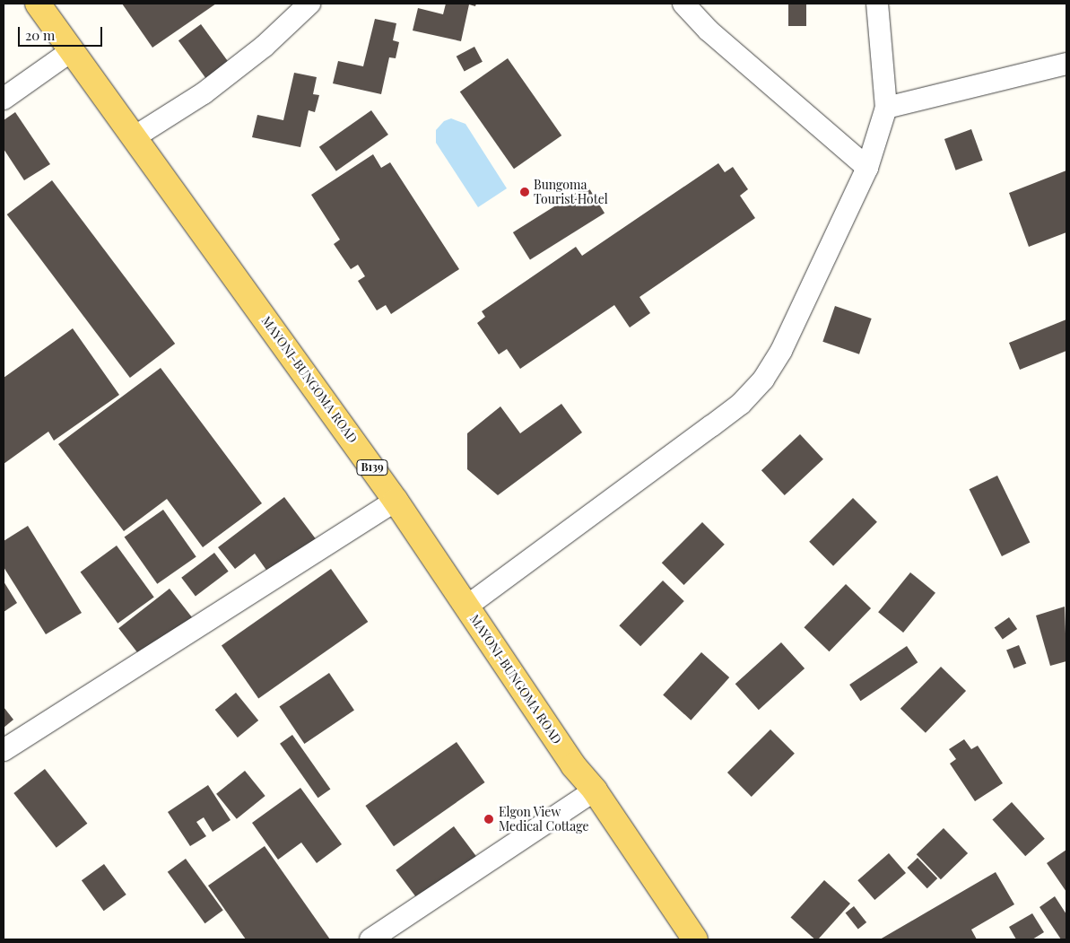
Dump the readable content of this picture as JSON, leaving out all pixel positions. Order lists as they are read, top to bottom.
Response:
{
  "streets": {
    "main road": ["MAYONI-BUNGOMA ROAD", "B139"]
  },
  "places": ["Bungoma Tourist Hotel", "Elgon View Medical Cottage"],
  "scale_bar": "20 m"
}
